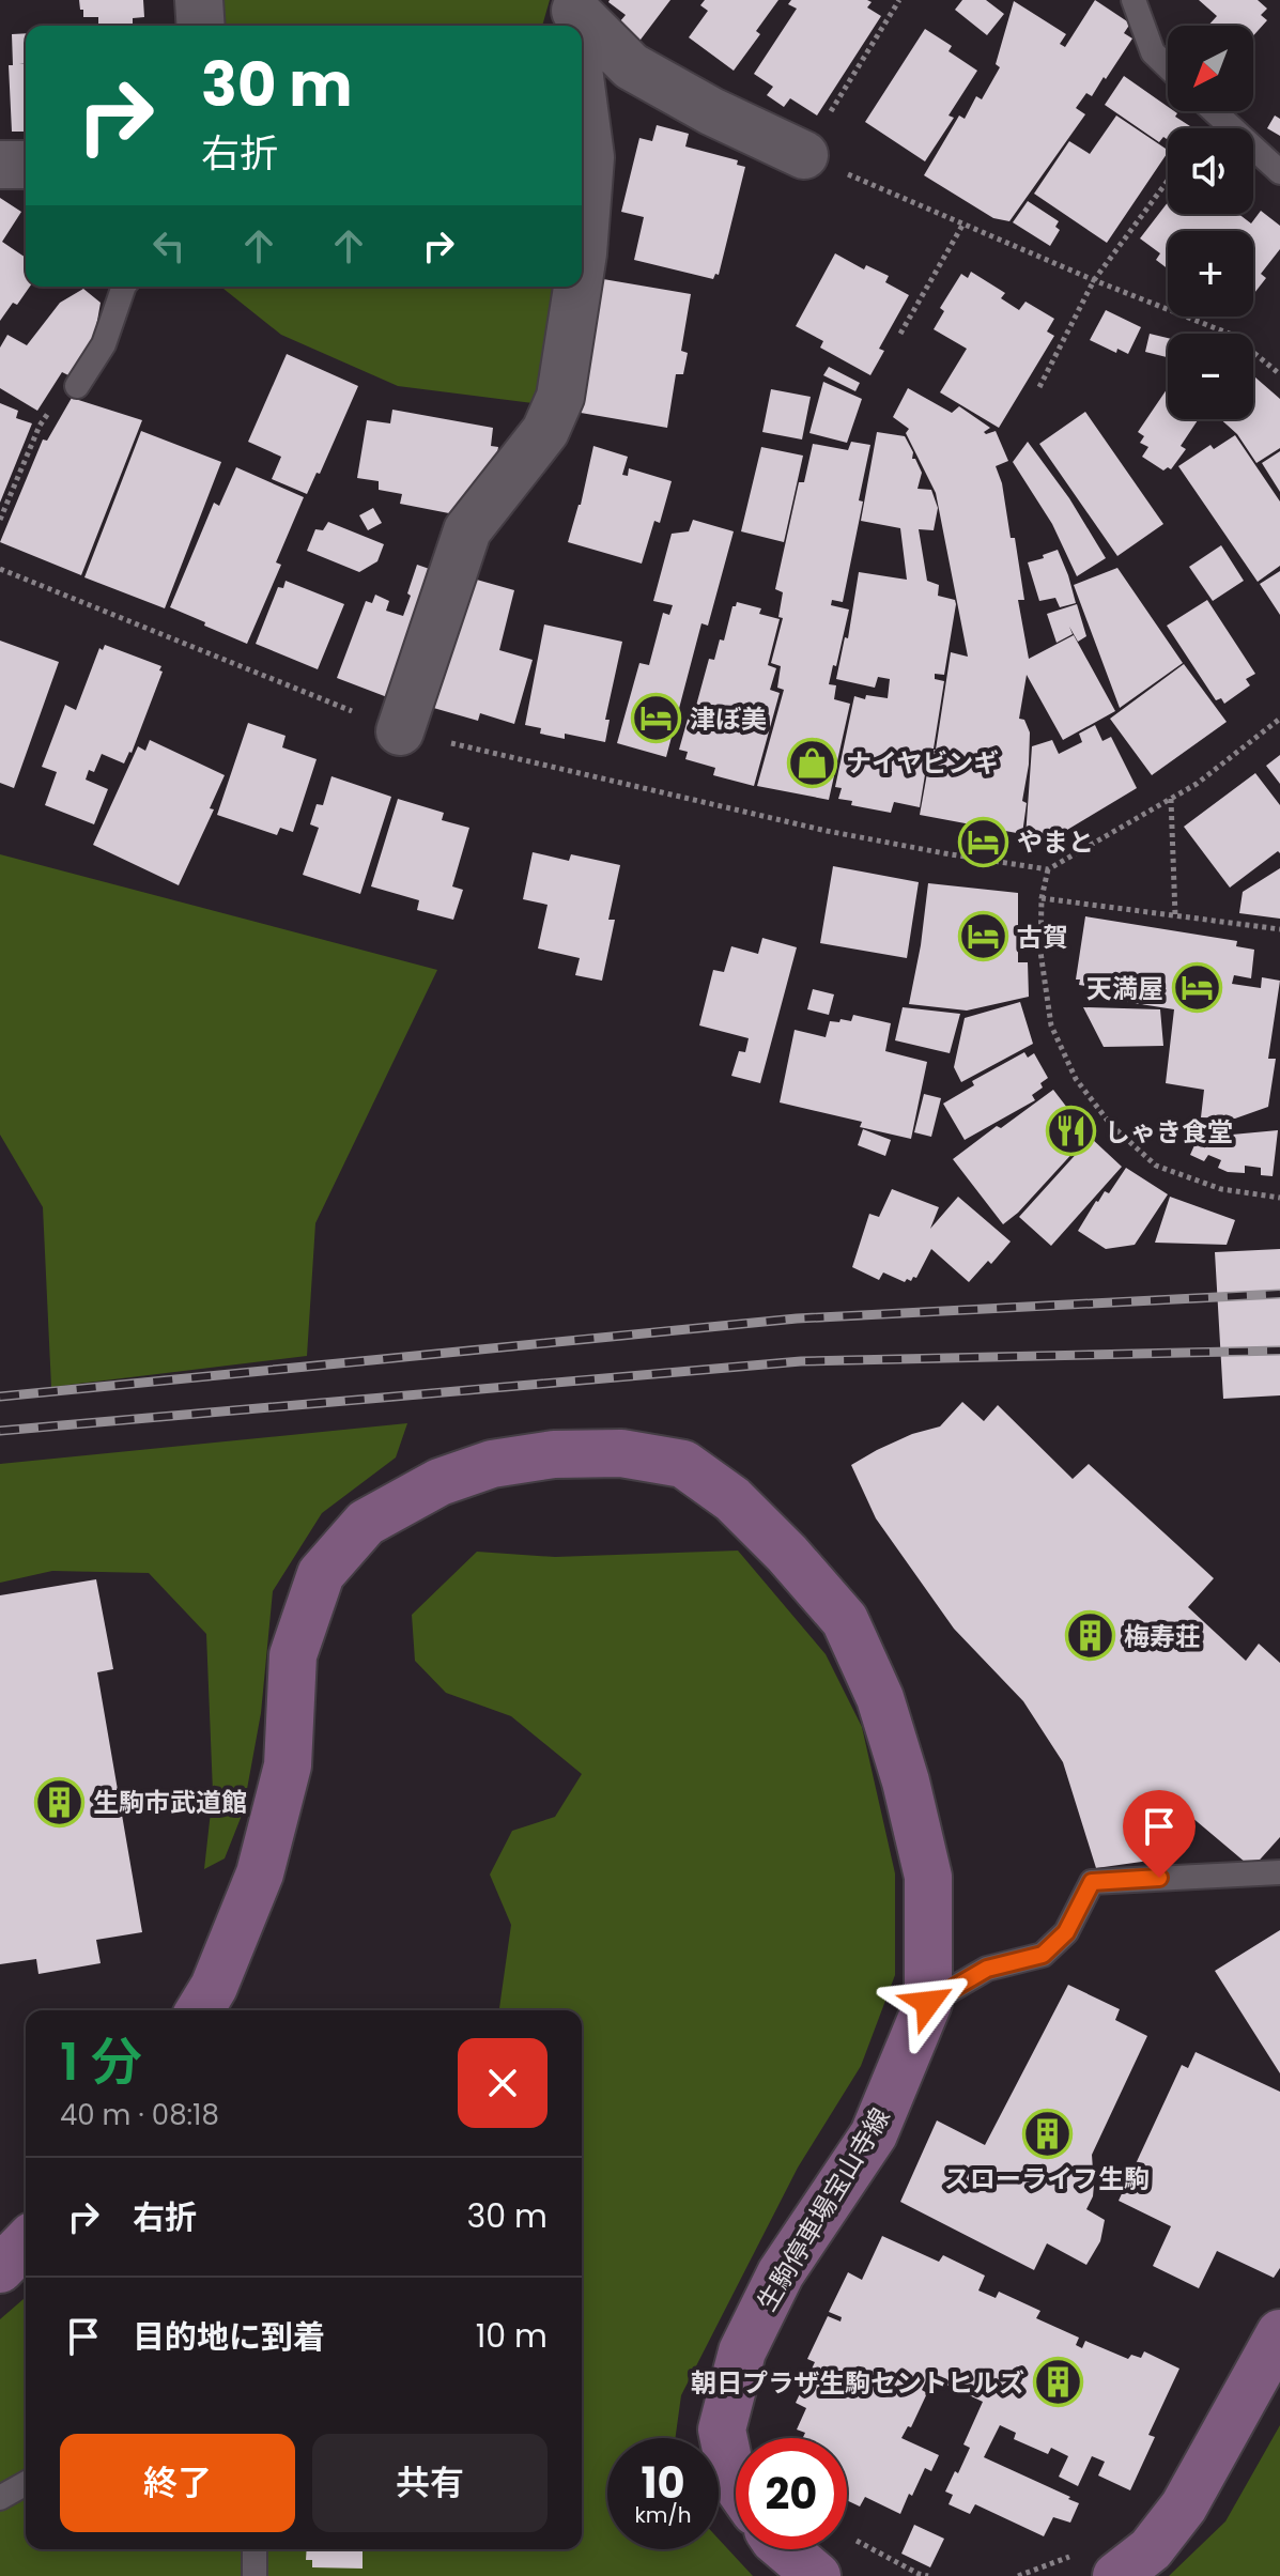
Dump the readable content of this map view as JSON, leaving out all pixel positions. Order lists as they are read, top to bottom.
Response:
{
  "streets": {
    "main road": ["生駒停車場宝山寺線"]
  },
  "places": {
    "hotel": [
      "津ぼ美",
      "やまと",
      "古賀",
      "天満屋"
    ],
    "shop": ["ナイヤビンギ"],
    "restaurant": ["しゃき食堂"],
    "building": [
      "梅寿荘",
      "生駒市武道館",
      "スローライフ生駒",
      "朝日プラザ生駒セントヒルズ"
    ]
  },
  "north": "bottom left",
  "page": {
    "map_buttons": ["+", "−"],
    "turn": ["30 m", "右折"],
    "heading": ["1 分", "40 m · 08:18"],
    "list": [
      {
        "name": "右折",
        "value": "30 m"
      },
      {
        "name": "目的地に到着",
        "value": "10 m"
      }
    ],
    "buttons": ["終了", "共有"],
    "speed": "10 km/h",
    "limit": "20"
  }
}
